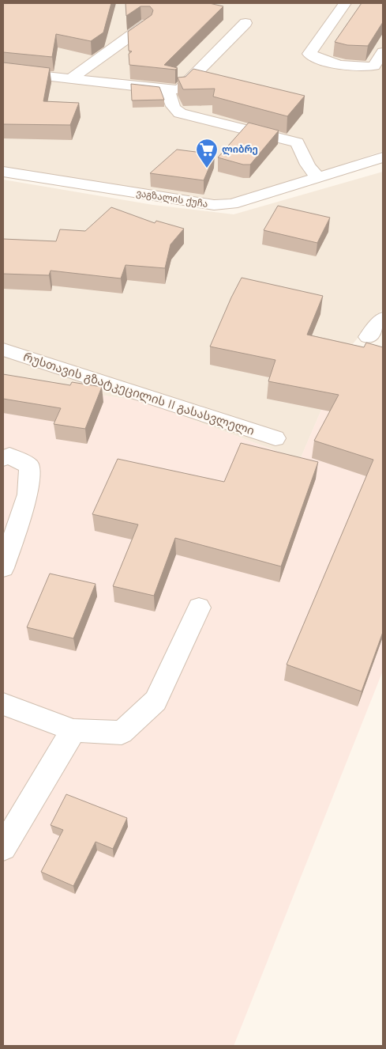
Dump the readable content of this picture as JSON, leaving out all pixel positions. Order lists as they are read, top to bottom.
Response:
{
  "streets": {
    "street": ["ვაგზალის ქუჩა", "რუსთავის გზატკეცილის II გასასვლელი"]
  },
  "places": {
    "supermarket": ["ლიბრე"]
  }
}
